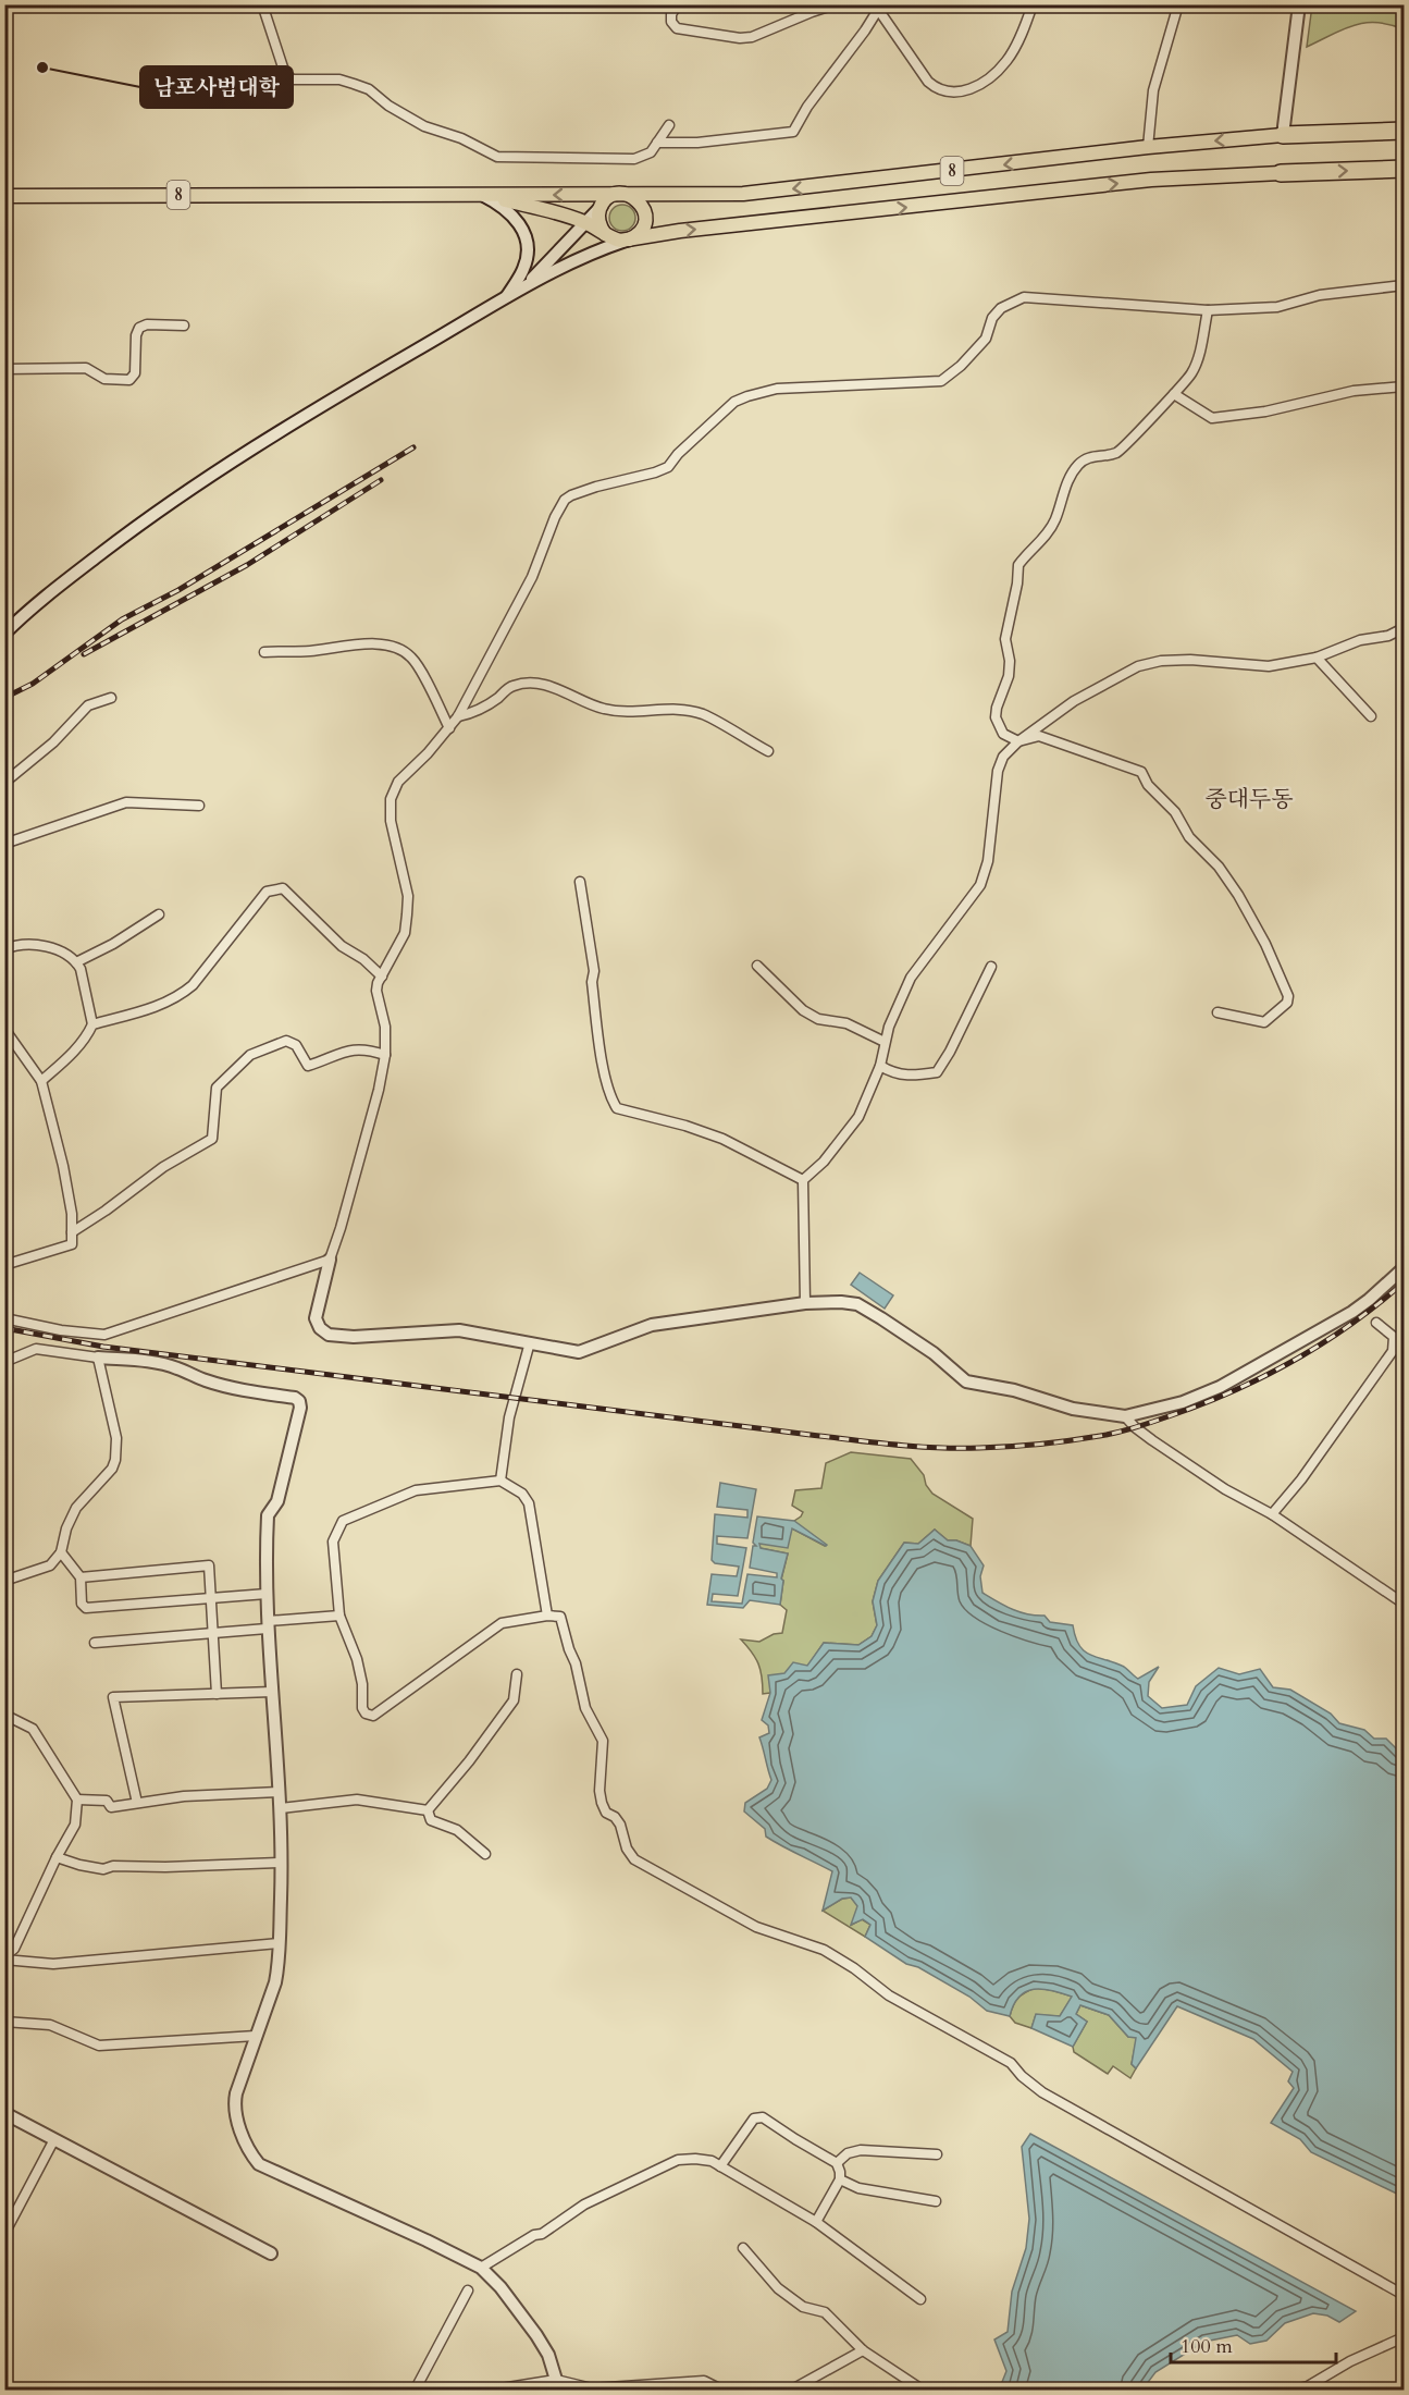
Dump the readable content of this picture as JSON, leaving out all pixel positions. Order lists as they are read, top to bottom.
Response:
{
  "streets": {
    "highway": ["8"]
  },
  "districts": ["중대두동"],
  "places": ["남포사범대학"],
  "scale_bar": "100 m"
}
